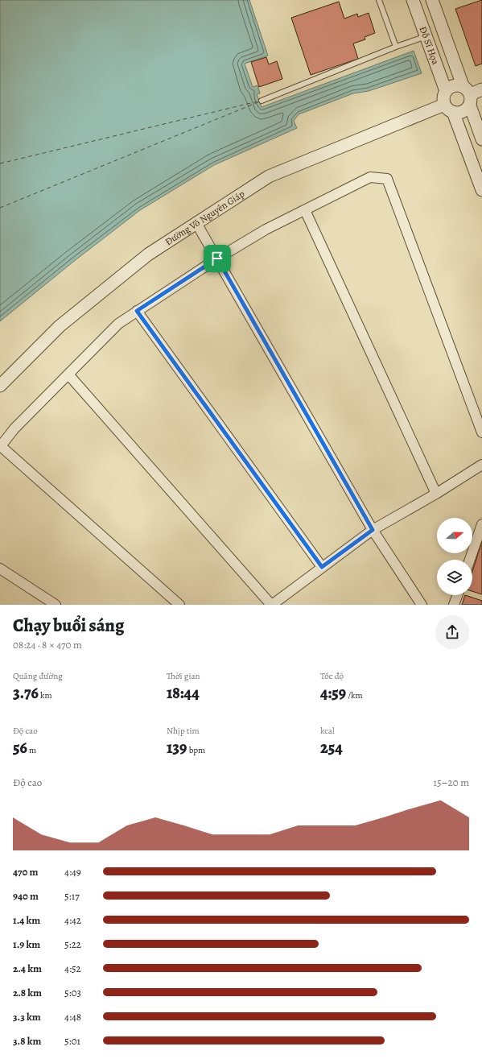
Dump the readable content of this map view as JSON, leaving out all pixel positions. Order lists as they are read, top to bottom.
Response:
{
  "streets": {
    "street": ["Đỗ Sĩ Họa", "Đường Võ Nguyên Giáp"]
  },
  "crossings": [
    ["Đỗ Sĩ Họa", "Đường Võ Nguyên Giáp"]
  ],
  "north": "right",
  "page": {
    "heading": ["Chạy buổi sáng", "08:24 · 8 × 470 m"],
    "stats": [
      ["Quãng đường", "3.76 km"],
      ["Thời gian", "18:44"],
      ["Tốc độ", "4:59 /km"],
      ["Độ cao", "56 m"],
      ["Nhịp tim", "139 bpm"],
      ["kcal", "254"]
    ],
    "chart": ["Độ cao", "15–20 m"],
    "list": [
      {
        "name": "470 m",
        "note": "4:49"
      },
      {
        "name": "940 m",
        "note": "5:17"
      },
      {
        "name": "1.4 km",
        "note": "4:42"
      },
      {
        "name": "1.9 km",
        "note": "5:22"
      },
      {
        "name": "2.4 km",
        "note": "4:52"
      },
      {
        "name": "2.8 km",
        "note": "5:03"
      },
      {
        "name": "3.3 km",
        "note": "4:48"
      },
      {
        "name": "3.8 km",
        "note": "5:01"
      }
    ]
  }
}
